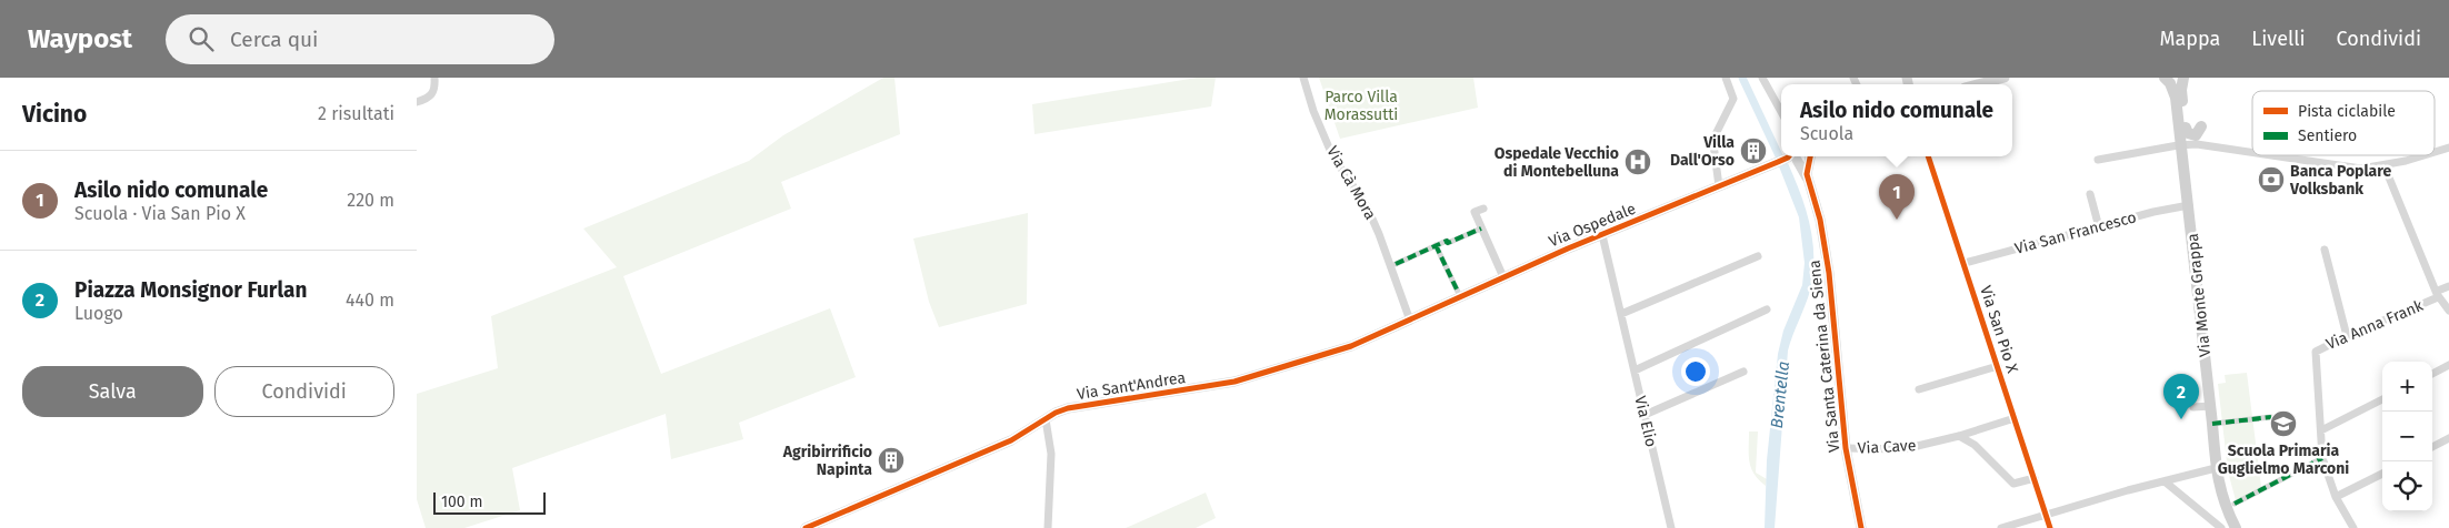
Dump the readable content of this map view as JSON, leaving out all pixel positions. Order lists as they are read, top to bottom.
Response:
{
  "streets": {
    "main road": ["Via Monte Grappa"],
    "street": [
      "Via Cà Mora",
      "Via Ospedale",
      "Via San Francesco",
      "Via Anna Frank",
      "Via San Pio X",
      "Via Santa Caterina da Siena",
      "Via Sant'Andrea",
      "Via Elio",
      "Via Cave"
    ]
  },
  "crossings": [
    ["Via Cà Mora", "Via Ospedale"],
    ["Via Cà Mora", "Via Sant'Andrea"],
    ["Via Ospedale", "Via Santa Caterina da Siena"],
    ["Via Ospedale", "Via Sant'Andrea"],
    ["Via Ospedale", "Via Elio"],
    ["Via San Francesco", "Via Monte Grappa"],
    ["Via San Francesco", "Via San Pio X"],
    ["Via San Pio X", "Via Cave"],
    ["Via Santa Caterina da Siena", "Via Cave"]
  ],
  "water": ["Brentella"],
  "parks": ["Parco Villa Morassutti"],
  "places": {
    "building": ["Villa Dall'Orso", "Agribirrificio Napinta"],
    "hospital": ["Ospedale Vecchio di Montebelluna"],
    "bank": ["Banca Poplare Volksbank"],
    "school or university": ["Scuola Primaria Guglielmo Marconi"]
  },
  "legend": ["Pista ciclabile", "Sentiero"],
  "scale_bar": "100 m",
  "page": {
    "header": "Waypost",
    "search": "Cerca qui",
    "nav": ["Mappa", "Livelli", "Condividi"],
    "heading": ["Vicino", "2 risultati"],
    "popup": ["Asilo nido comunale", "Scuola"],
    "list": [
      {
        "mark": "1",
        "name": "Asilo nido comunale",
        "note": "Scuola · Via San Pio X",
        "value": "220 m"
      },
      {
        "mark": "2",
        "name": "Piazza Monsignor Furlan",
        "note": "Luogo",
        "value": "440 m"
      }
    ],
    "pins": ["1", "2"],
    "buttons": ["Salva", "Condividi"],
    "map_buttons": ["+", "−"],
    "scale": "100 m"
  }
}
